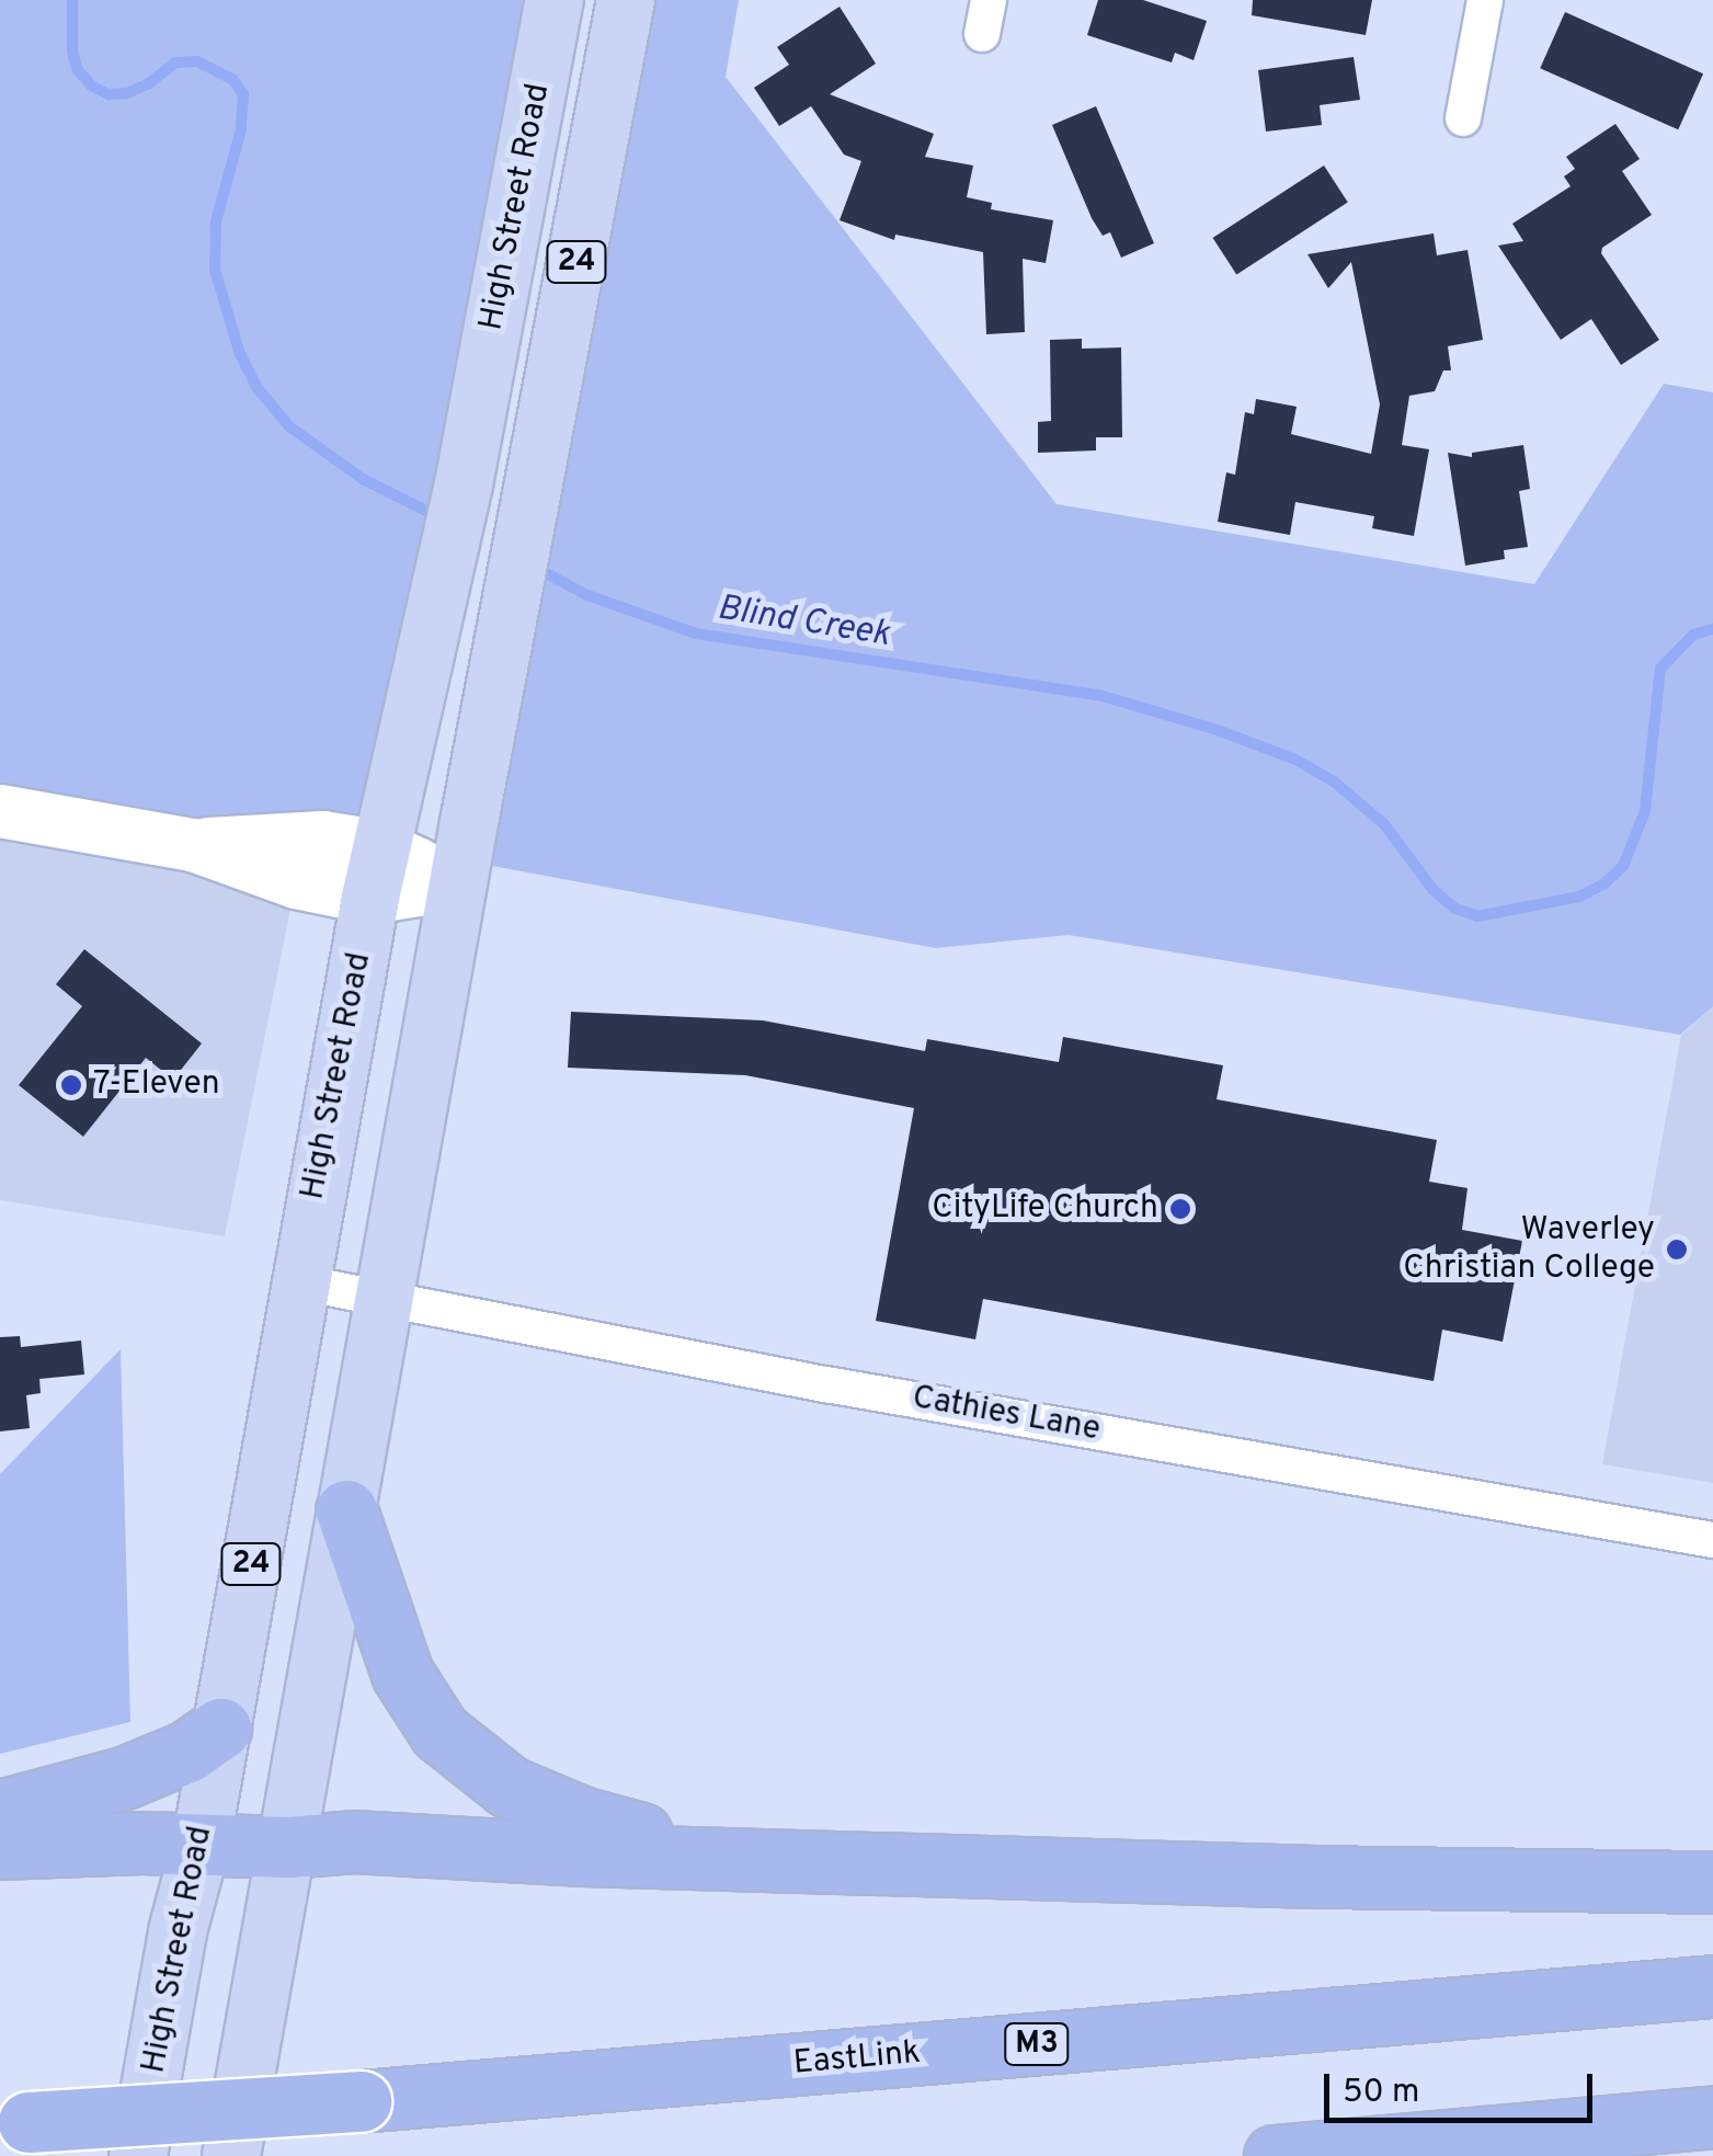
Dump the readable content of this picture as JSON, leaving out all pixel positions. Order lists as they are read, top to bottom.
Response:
{
  "streets": {
    "highway": ["M3", "EastLink"],
    "main road": ["High Street Road", "24"],
    "street": ["Cathies Lane"]
  },
  "crossings": [
    ["High Street Road", "Cathies Lane"],
    ["24", "Cathies Lane"]
  ],
  "water": ["Blind Creek"],
  "places": ["7-Eleven", "CityLife Church", "Waverley Christian College"],
  "scale_bar": "50 m"
}
